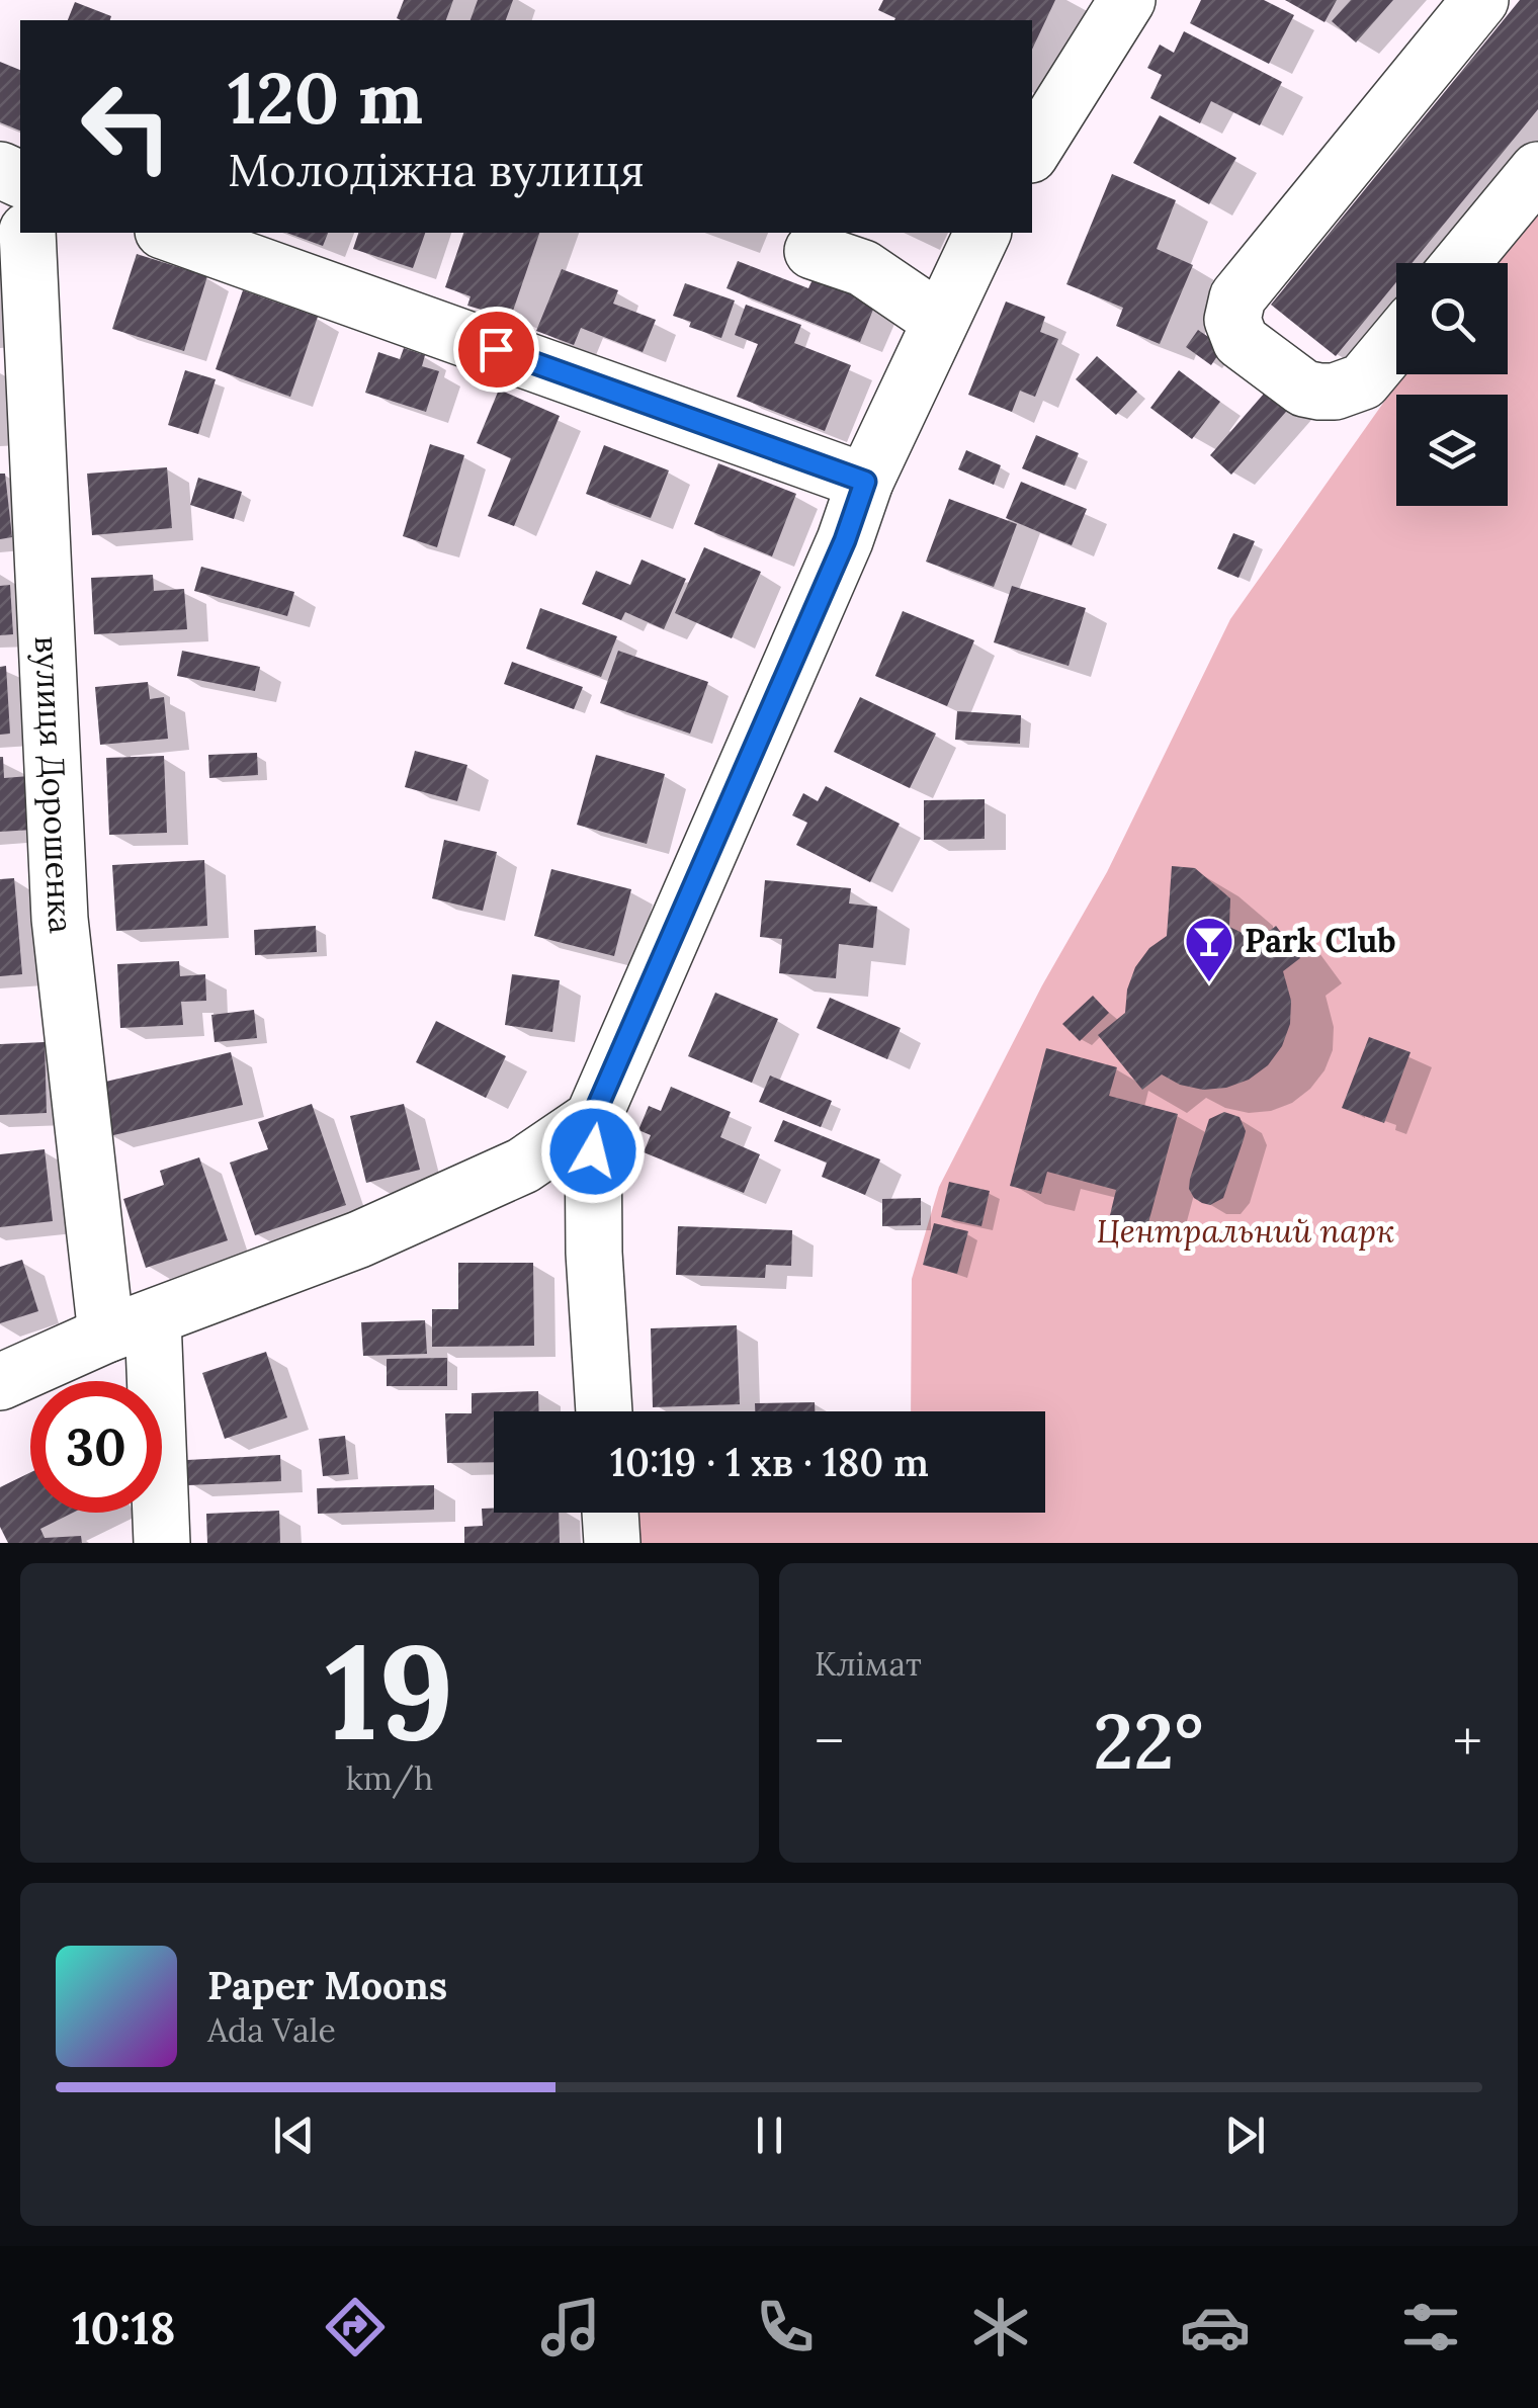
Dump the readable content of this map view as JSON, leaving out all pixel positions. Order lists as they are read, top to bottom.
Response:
{
  "streets": {
    "street": ["вулиця Дорошенка"]
  },
  "parks": ["Центральний парк"],
  "places": {
    "bar": ["Park Club"]
  },
  "page": {
    "turn": ["120 m", "Молодіжна вулиця"],
    "limit": "30",
    "trip": "10:19 · 1 хв · 180 m",
    "tile": [
      ["19", "km/h"],
      "Клімат"
    ],
    "heat": ["−", "22°", "+"],
    "song": ["Paper Moons", "Ada Vale"],
    "tabs": "10:18"
  }
}
